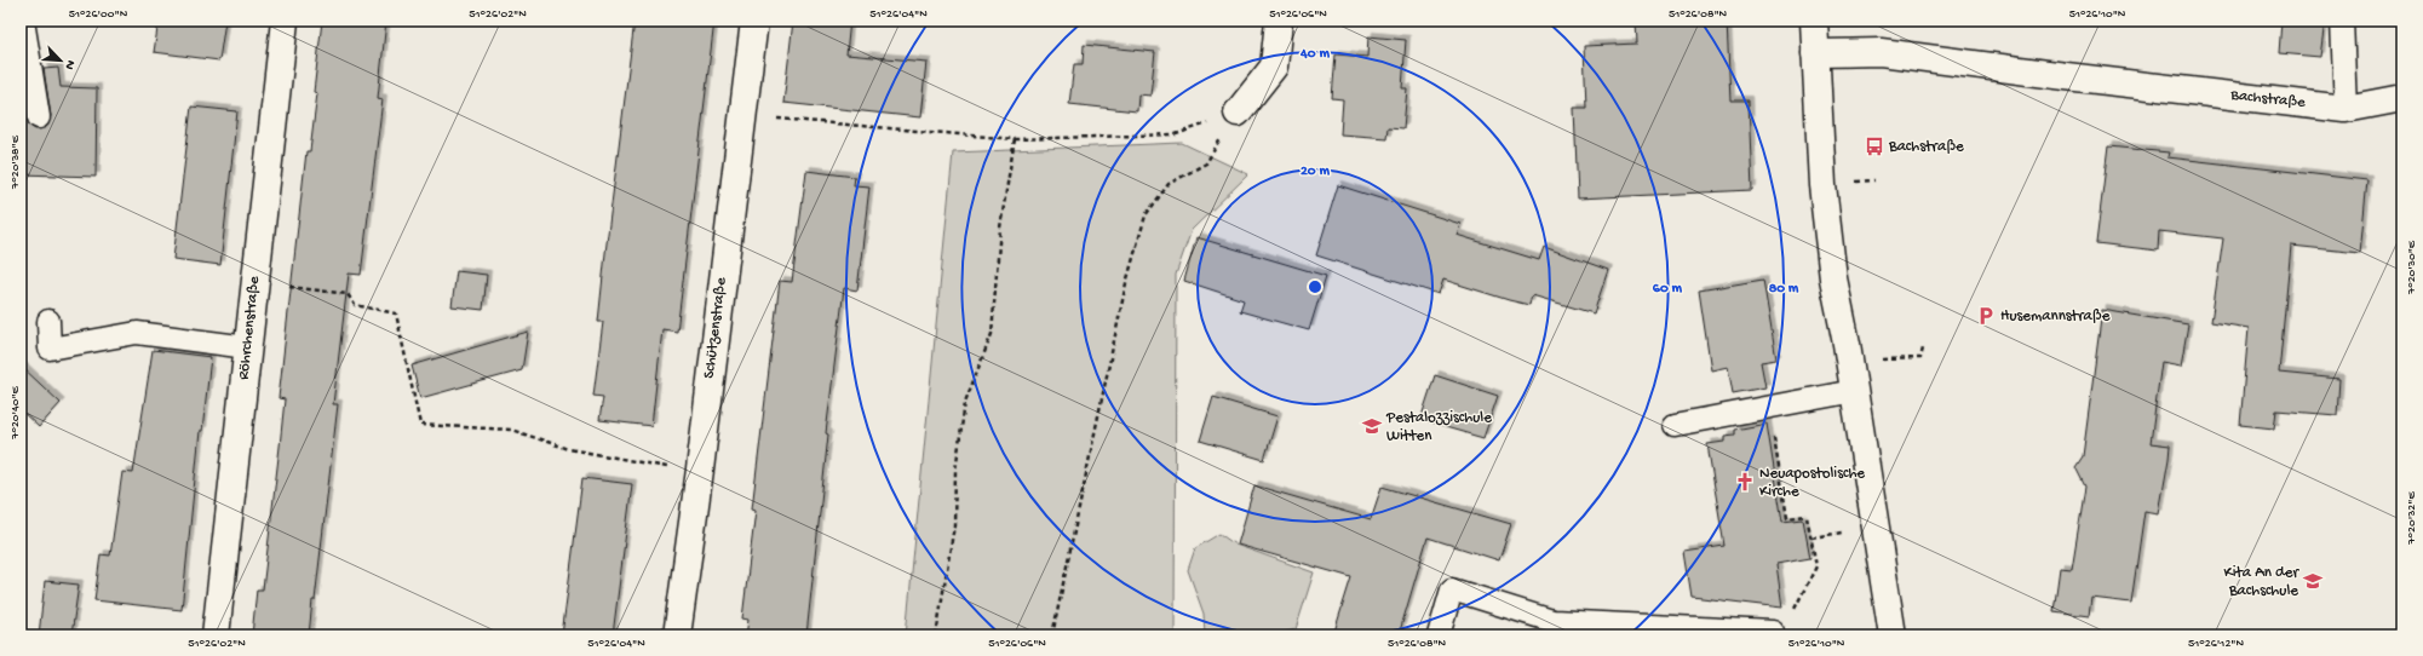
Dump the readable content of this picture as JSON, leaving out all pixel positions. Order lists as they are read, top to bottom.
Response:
{
  "streets": {
    "street": ["Bachstraße", "Röhrchenstraße", "Schützenstraße"]
  },
  "places": {
    "bus stop": ["Bachstraße"],
    "parking": ["Husemannstraße"],
    "school or university": ["Pestalozzischule Witten", "Kita An der Bachschule"],
    "church": ["Neuapostolische Kirche"]
  },
  "north": "bottom right",
  "coordinates": [
    "51°26'00\"N",
    "51°26'02\"N",
    "51°26'04\"N",
    "51°26'06\"N",
    "51°26'08\"N",
    "51°26'10\"N",
    "7°20'38\"E",
    "7°20'30\"E",
    "7°20'40\"E",
    "7°20'32\"E",
    "51°26'12\"N"
  ],
  "rings": [
    "40 m",
    "20 m",
    "60 m",
    "80 m"
  ]
}
